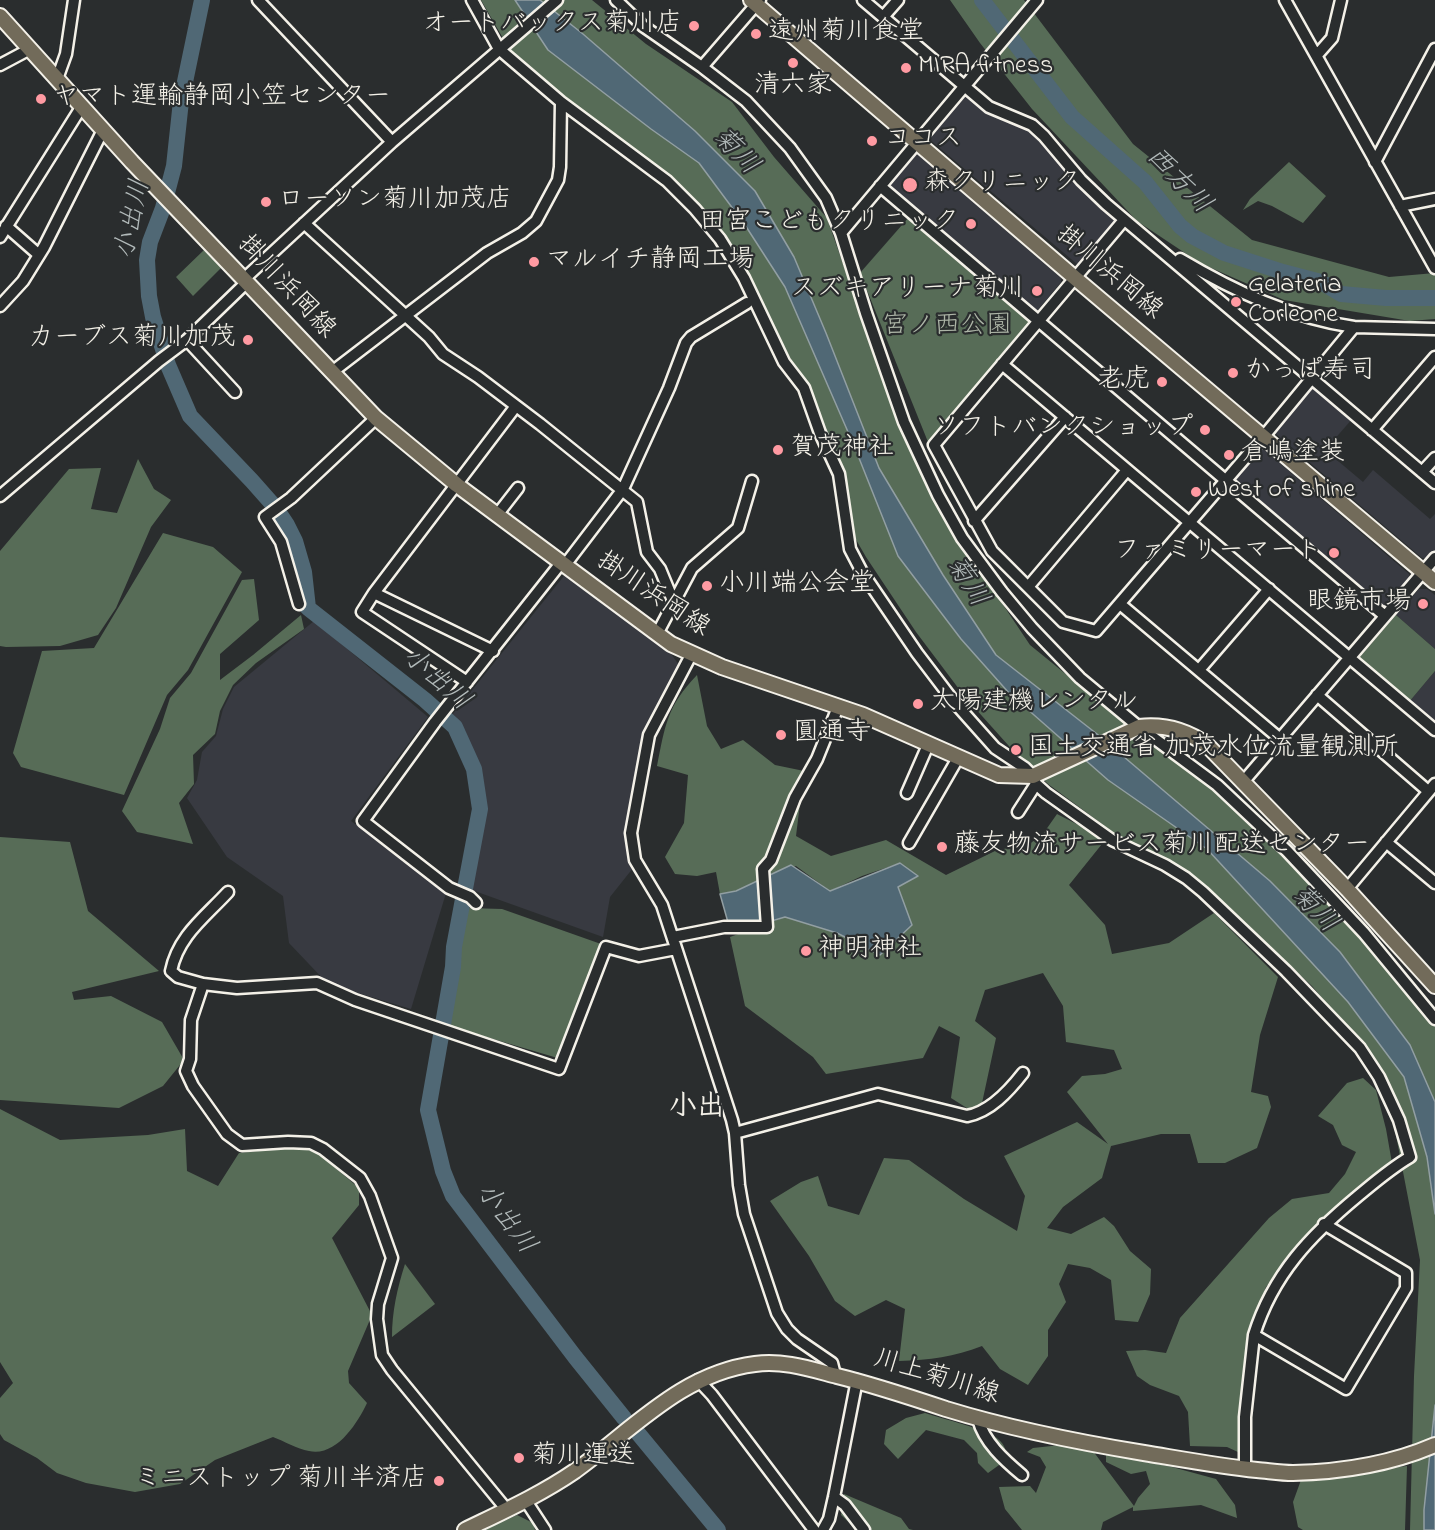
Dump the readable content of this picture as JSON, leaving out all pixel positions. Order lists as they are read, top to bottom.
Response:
{
  "streets": {
    "main road": ["掛川浜岡線", "川上菊川線"]
  },
  "districts": ["小出"],
  "water": ["菊川", "西方川", "小出川"],
  "parks": ["宮ノ西公園"],
  "places": [
    "オートバックス菊川店",
    "遠州菊川食堂",
    "清六家",
    "MIRA fitness",
    "ヤマト運輸静岡小笠センター",
    "ココス",
    "森クリニック",
    "ローソン菊川加茂店",
    "田宮こどもクリニック",
    "マルイチ静岡工場",
    "スズキアリーナ菊川",
    "Gelateria Corleone",
    "カーブス菊川加茂",
    "かっぱ寿司",
    "老虎",
    "ソフトバンクショップ",
    "賀茂神社",
    "倉嶋塗装",
    "West of shine",
    "ファミリーマート",
    "小川端公会堂",
    "眼鏡市場",
    "太陽建機レンタル",
    "圓通寺",
    "国土交通省 加茂水位流量観測所",
    "藤友物流サービス菊川配送センター",
    "神明神社",
    "菊川運送",
    "ミニストップ 菊川半済店"
  ]
}
